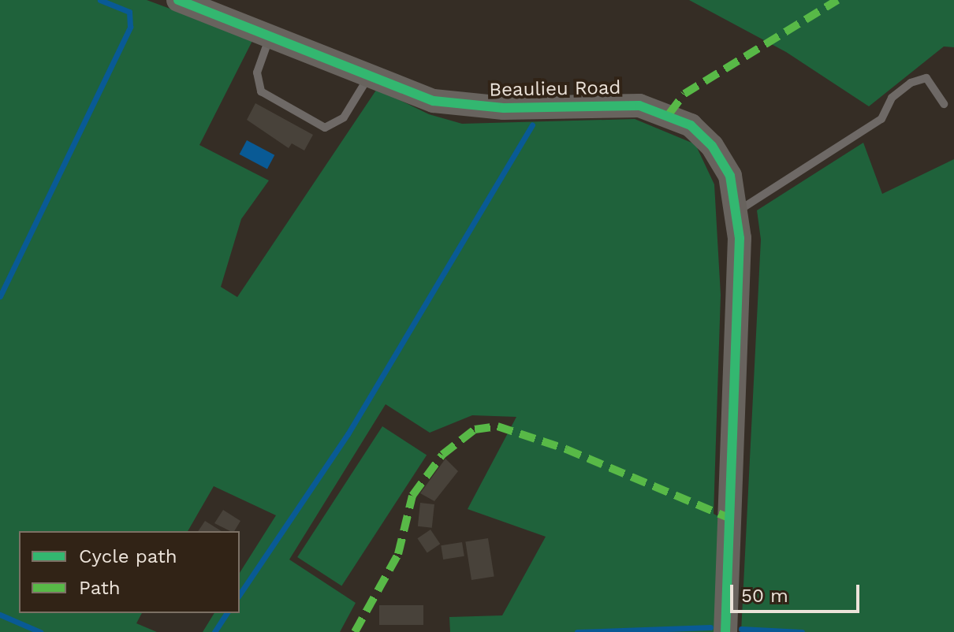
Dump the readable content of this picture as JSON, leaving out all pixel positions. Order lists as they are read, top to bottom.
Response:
{
  "streets": {
    "street": ["Beaulieu Road"]
  },
  "legend": ["Cycle path", "Path"],
  "scale_bar": "50 m"
}
